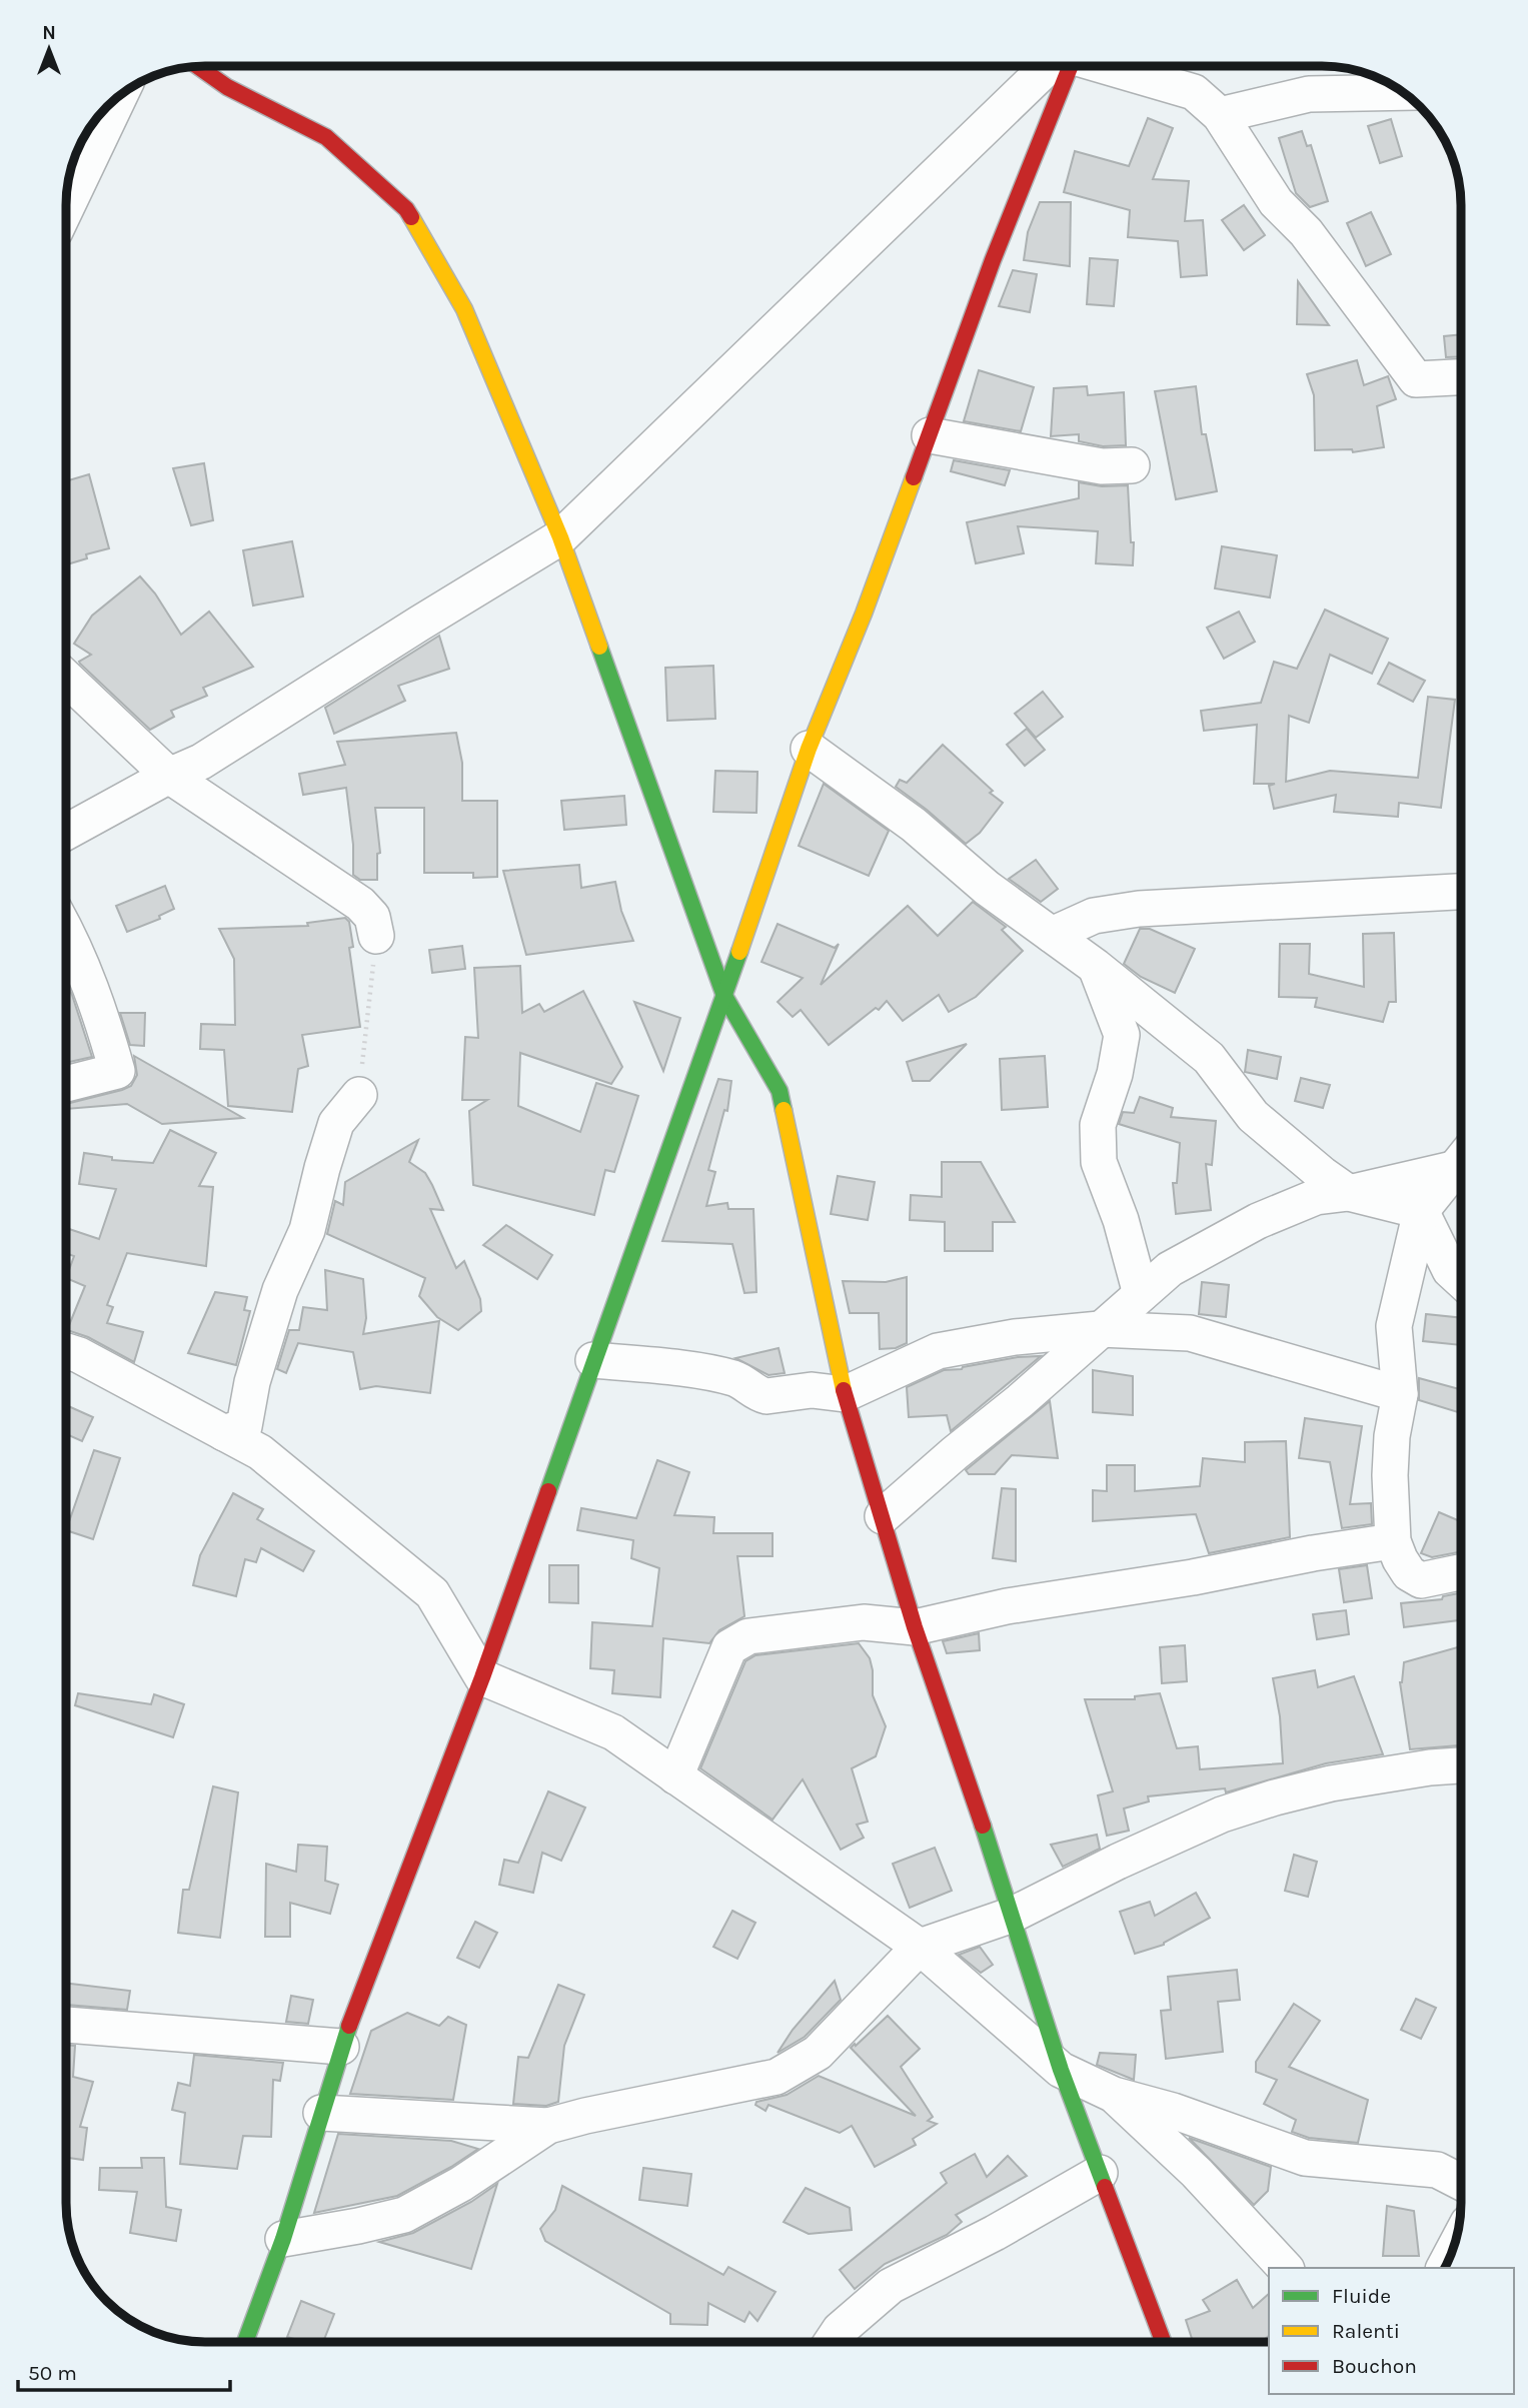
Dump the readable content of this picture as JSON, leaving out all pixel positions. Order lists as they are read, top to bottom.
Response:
{
  "legend": ["Fluide", "Ralenti", "Bouchon"],
  "scale_bar": "50 m",
  "north": "top"
}
